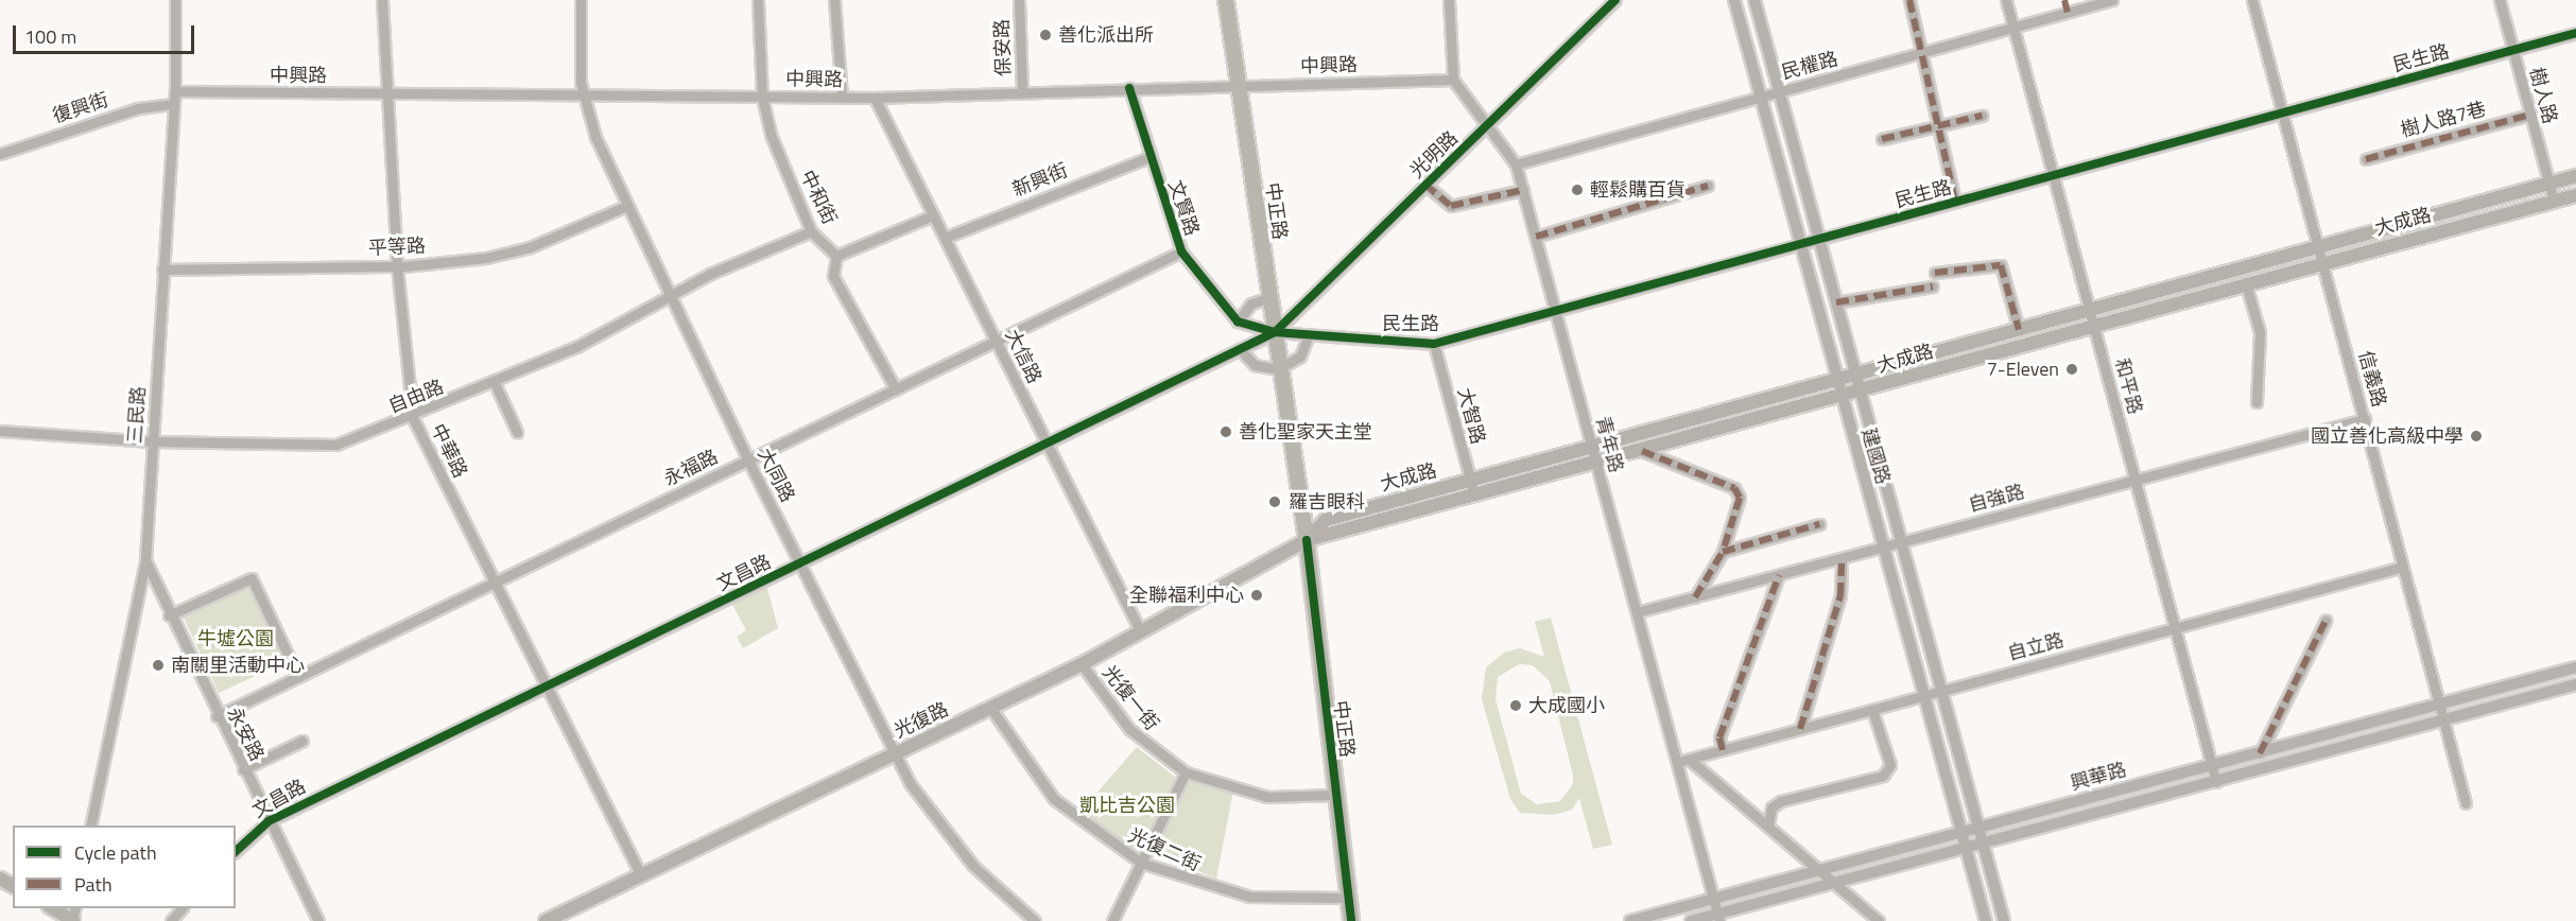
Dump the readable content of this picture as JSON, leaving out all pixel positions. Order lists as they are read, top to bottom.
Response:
{
  "streets": {
    "main road": ["中正路", "大成路", "光復路"],
    "street": [
      "保安路",
      "民生路",
      "中興路",
      "民權路",
      "樹人路",
      "復興街",
      "樹人路7巷",
      "光明路",
      "新興街",
      "中和街",
      "文賢路",
      "平等路",
      "大信路",
      "信義路",
      "和平路",
      "自由路",
      "三民路",
      "大智路",
      "青年路",
      "中華路",
      "建國路",
      "永福路",
      "大同路",
      "自強路",
      "文昌路",
      "自立路",
      "光復一街",
      "永安路",
      "興華路",
      "光復二街"
    ]
  },
  "crossings": [
    ["保安路", "中興路"],
    ["民生路", "樹人路"],
    ["民生路", "光明路"],
    ["民生路", "中正路"],
    ["民生路", "信義路"],
    ["民生路", "和平路"],
    ["民生路", "大智路"],
    ["民生路", "青年路"],
    ["民生路", "建國路"],
    ["民生路", "文昌路"],
    ["中興路", "中和街"],
    ["中興路", "文賢路"],
    ["中興路", "中正路"],
    ["中興路", "大信路"],
    ["中興路", "三民路"],
    ["中興路", "青年路"],
    ["中興路", "中華路"],
    ["中興路", "大同路"],
    ["民權路", "和平路"],
    ["民權路", "青年路"],
    ["民權路", "建國路"],
    ["樹人路", "樹人路7巷"],
    ["樹人路", "大成路"],
    ["復興街", "三民路"],
    ["光明路", "中正路"],
    ["光明路", "青年路"],
    ["光明路", "文昌路"],
    ["新興街", "文賢路"],
    ["新興街", "大信路"],
    ["中和街", "自由路"],
    ["文賢路", "永福路"],
    ["中正路", "大成路"],
    ["中正路", "文昌路"],
    ["中正路", "光復一街"],
    ["中正路", "光復路"],
    ["中正路", "光復二街"],
    ["大成路", "信義路"],
    ["大成路", "和平路"],
    ["大成路", "大智路"],
    ["大成路", "青年路"],
    ["大成路", "建國路"],
    ["大成路", "光復路"],
    ["平等路", "三民路"],
    ["平等路", "中華路"],
    ["平等路", "大同路"],
    ["大信路", "永福路"],
    ["大信路", "文昌路"],
    ["大信路", "光復路"],
    ["信義路", "自強路"],
    ["信義路", "自立路"],
    ["信義路", "興華路"],
    ["和平路", "自強路"],
    ["和平路", "自立路"],
    ["和平路", "興華路"],
    ["自由路", "三民路"],
    ["自由路", "中華路"],
    ["自由路", "大同路"],
    ["三民路", "永安路"],
    ["青年路", "自強路"],
    ["青年路", "自立路"],
    ["青年路", "興華路"],
    ["中華路", "永福路"],
    ["中華路", "文昌路"],
    ["中華路", "光復路"],
    ["建國路", "自強路"],
    ["建國路", "自立路"],
    ["建國路", "興華路"],
    ["永福路", "大同路"],
    ["永福路", "永安路"],
    ["大同路", "文昌路"],
    ["大同路", "光復路"],
    ["文昌路", "永安路"],
    ["光復一街", "光復路"],
    ["光復路", "光復二街"]
  ],
  "parks": ["牛墟公園", "凱比吉公園"],
  "places": [
    "善化派出所",
    "輕鬆購百貨",
    "7-Eleven",
    "善化聖家天主堂",
    "國立善化高級中學",
    "羅吉眼科",
    "全聯福利中心",
    "南關里活動中心",
    "大成國小"
  ],
  "legend": ["Cycle path", "Path"],
  "scale_bar": "100 m"
}
